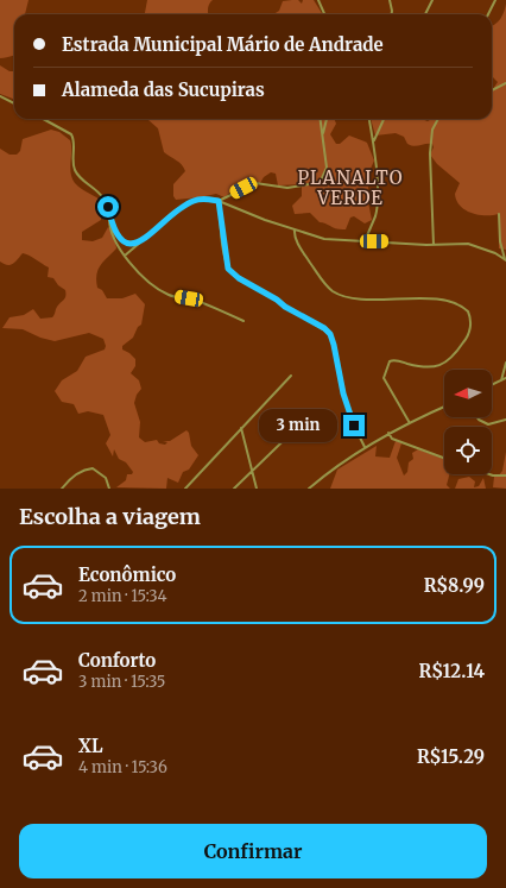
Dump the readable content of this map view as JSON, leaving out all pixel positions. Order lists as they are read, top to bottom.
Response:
{
  "districts": ["PLANALTO VERDE"],
  "north": "left",
  "page": {
    "banner": ["Estrada Municipal Mário de Andrade", "Alameda das Sucupiras"],
    "bubble": "3 min",
    "heading": "Escolha a viagem",
    "list": [
      {
        "name": "Econômico",
        "note": "2 min · 15:34",
        "value": "R$8.99"
      },
      {
        "name": "Conforto",
        "note": "3 min · 15:35",
        "value": "R$12.14"
      },
      {
        "name": "XL",
        "note": "4 min · 15:36",
        "value": "R$15.29"
      }
    ],
    "buttons": "Confirmar"
  }
}
